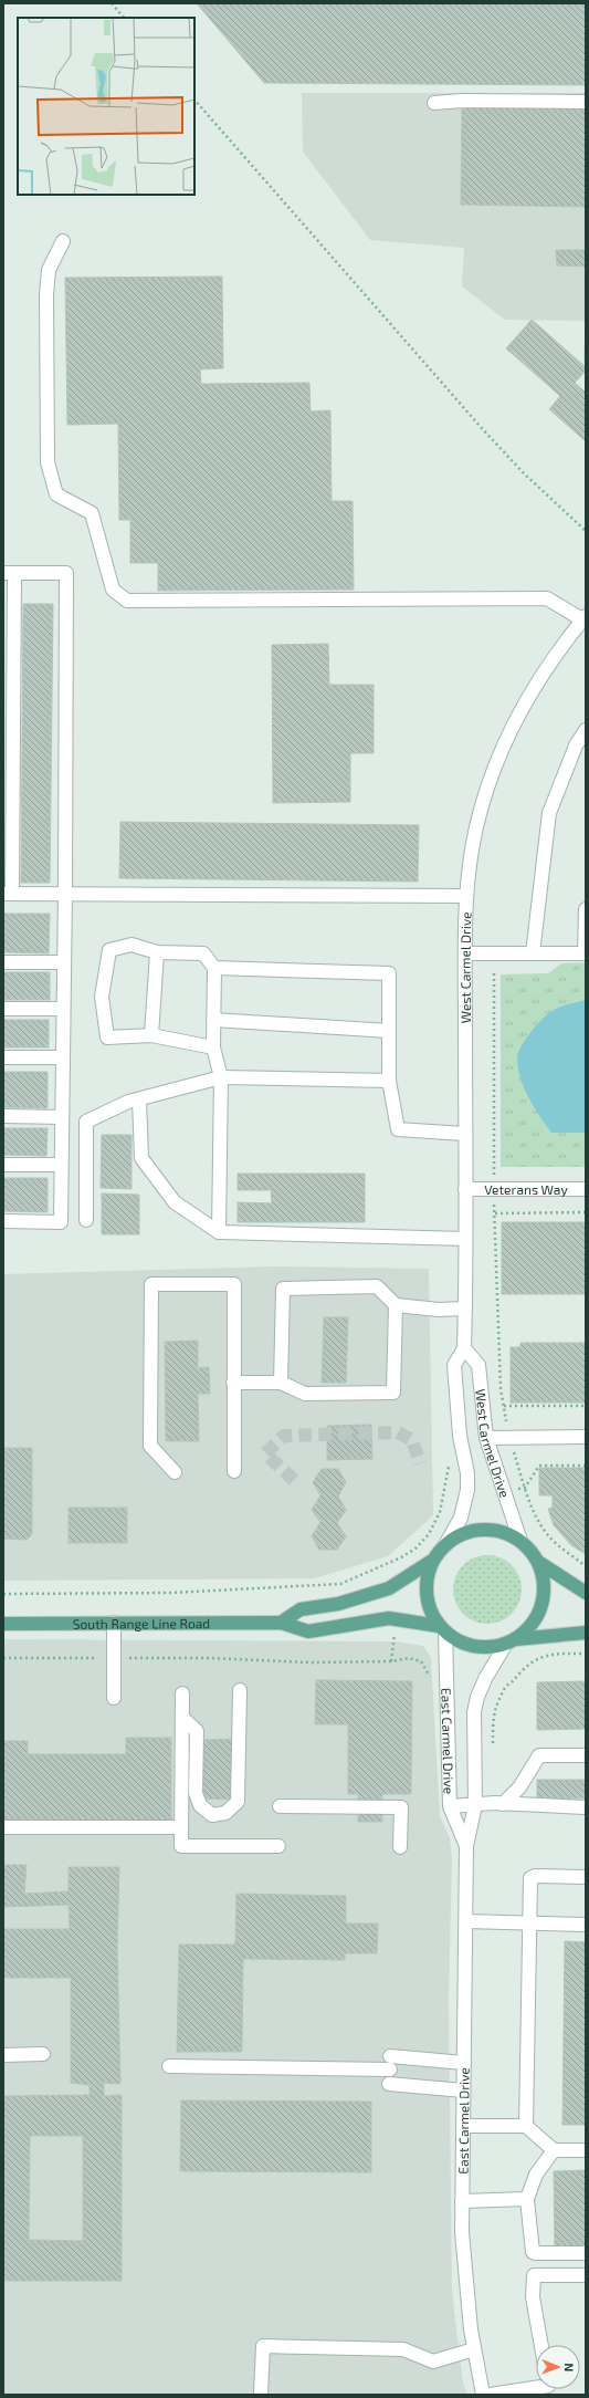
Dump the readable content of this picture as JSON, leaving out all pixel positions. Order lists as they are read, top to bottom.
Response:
{
  "streets": {
    "main road": ["South Range Line Road"],
    "street": ["West Carmel Drive", "Veterans Way", "East Carmel Drive"]
  },
  "crossings": [
    ["West Carmel Drive", "Veterans Way"],
    ["West Carmel Drive", "South Range Line Road"],
    ["West Carmel Drive", "East Carmel Drive"],
    ["South Range Line Road", "East Carmel Drive"]
  ],
  "north": "right"
}
